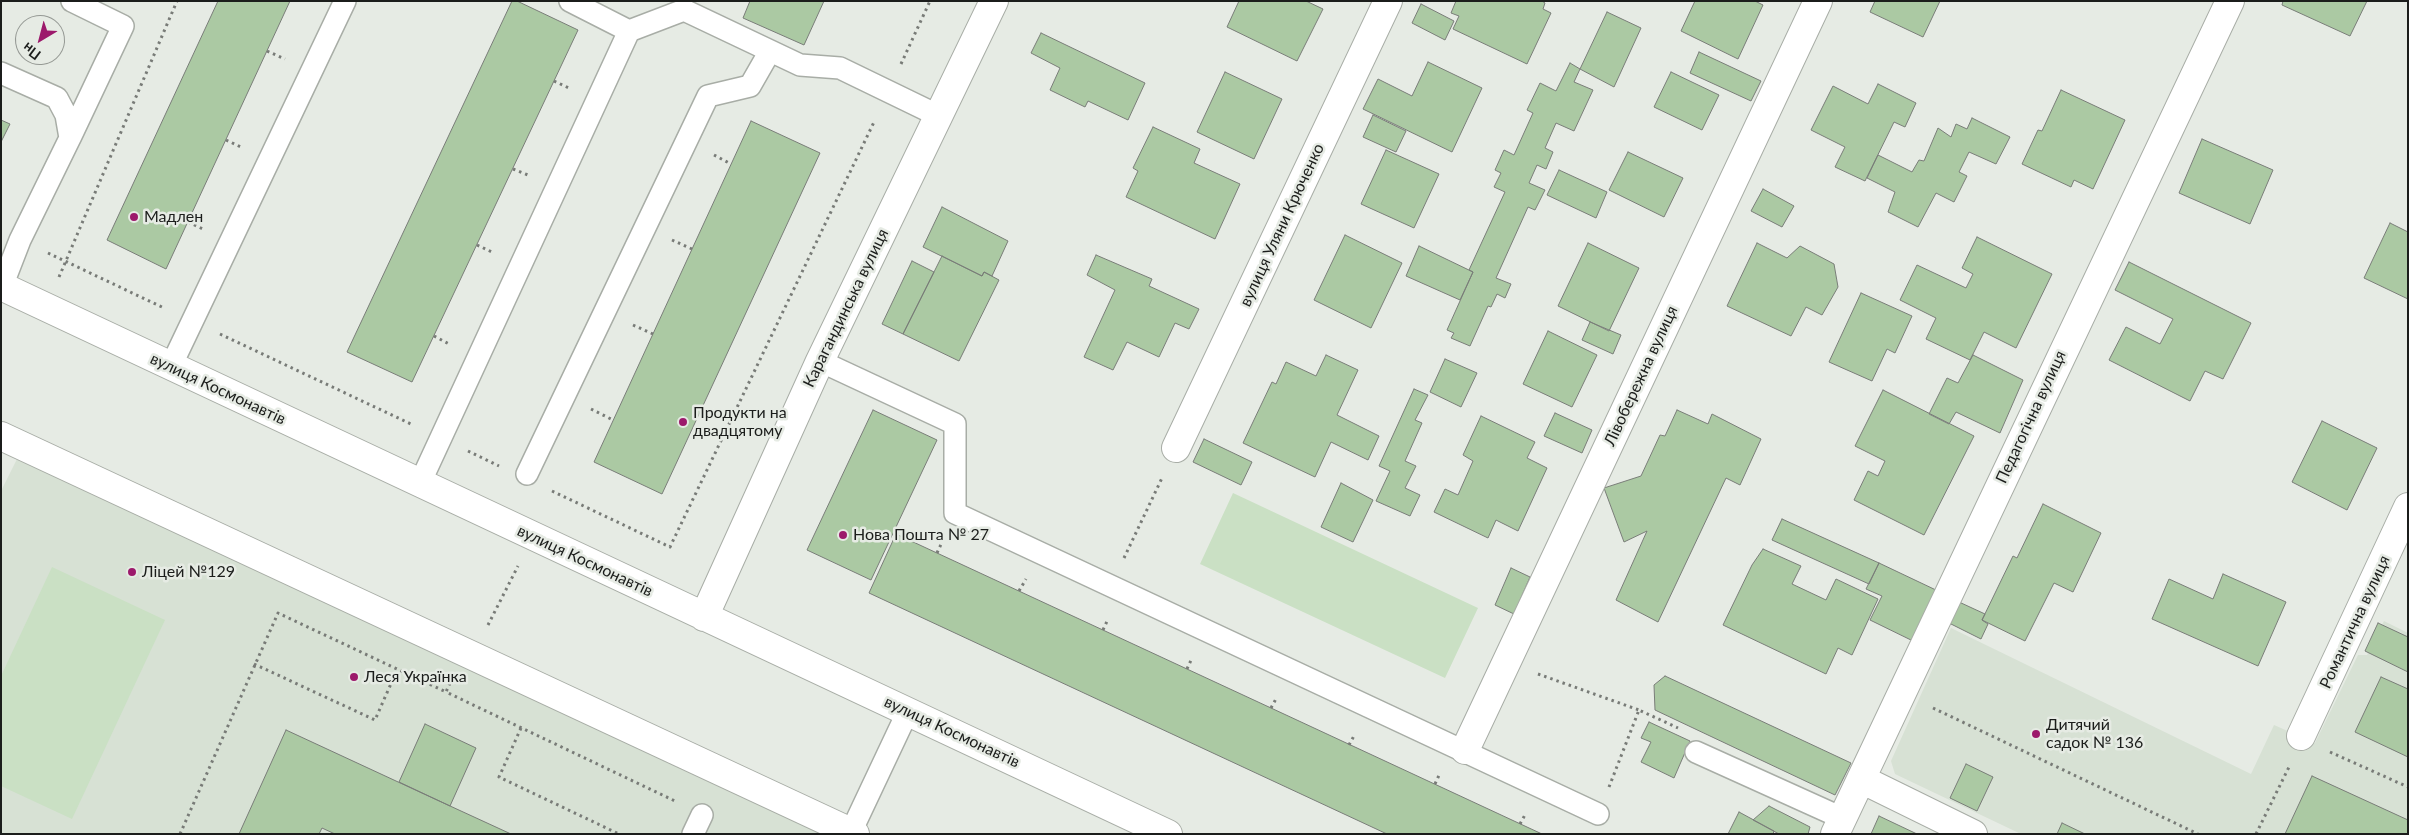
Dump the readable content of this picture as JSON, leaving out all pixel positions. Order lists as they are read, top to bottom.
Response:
{
  "streets": {
    "street": [
      "вулиця Уляни Крюченко",
      "Карагандинська вулиця",
      "Лівобережна вулиця",
      "вулиця Космонавтів",
      "Педагогічна вулиця",
      "Романтична вулиця"
    ]
  },
  "crossings": [
    ["Карагандинська вулиця", "вулиця Космонавтів"]
  ],
  "places": [
    "Мадлен",
    "Продукти на двадцятому",
    "Нова Пошта № 27",
    "Ліцей №129",
    "Леся Українка",
    "Дитячий садок № 136"
  ],
  "north": "bottom left"
}
